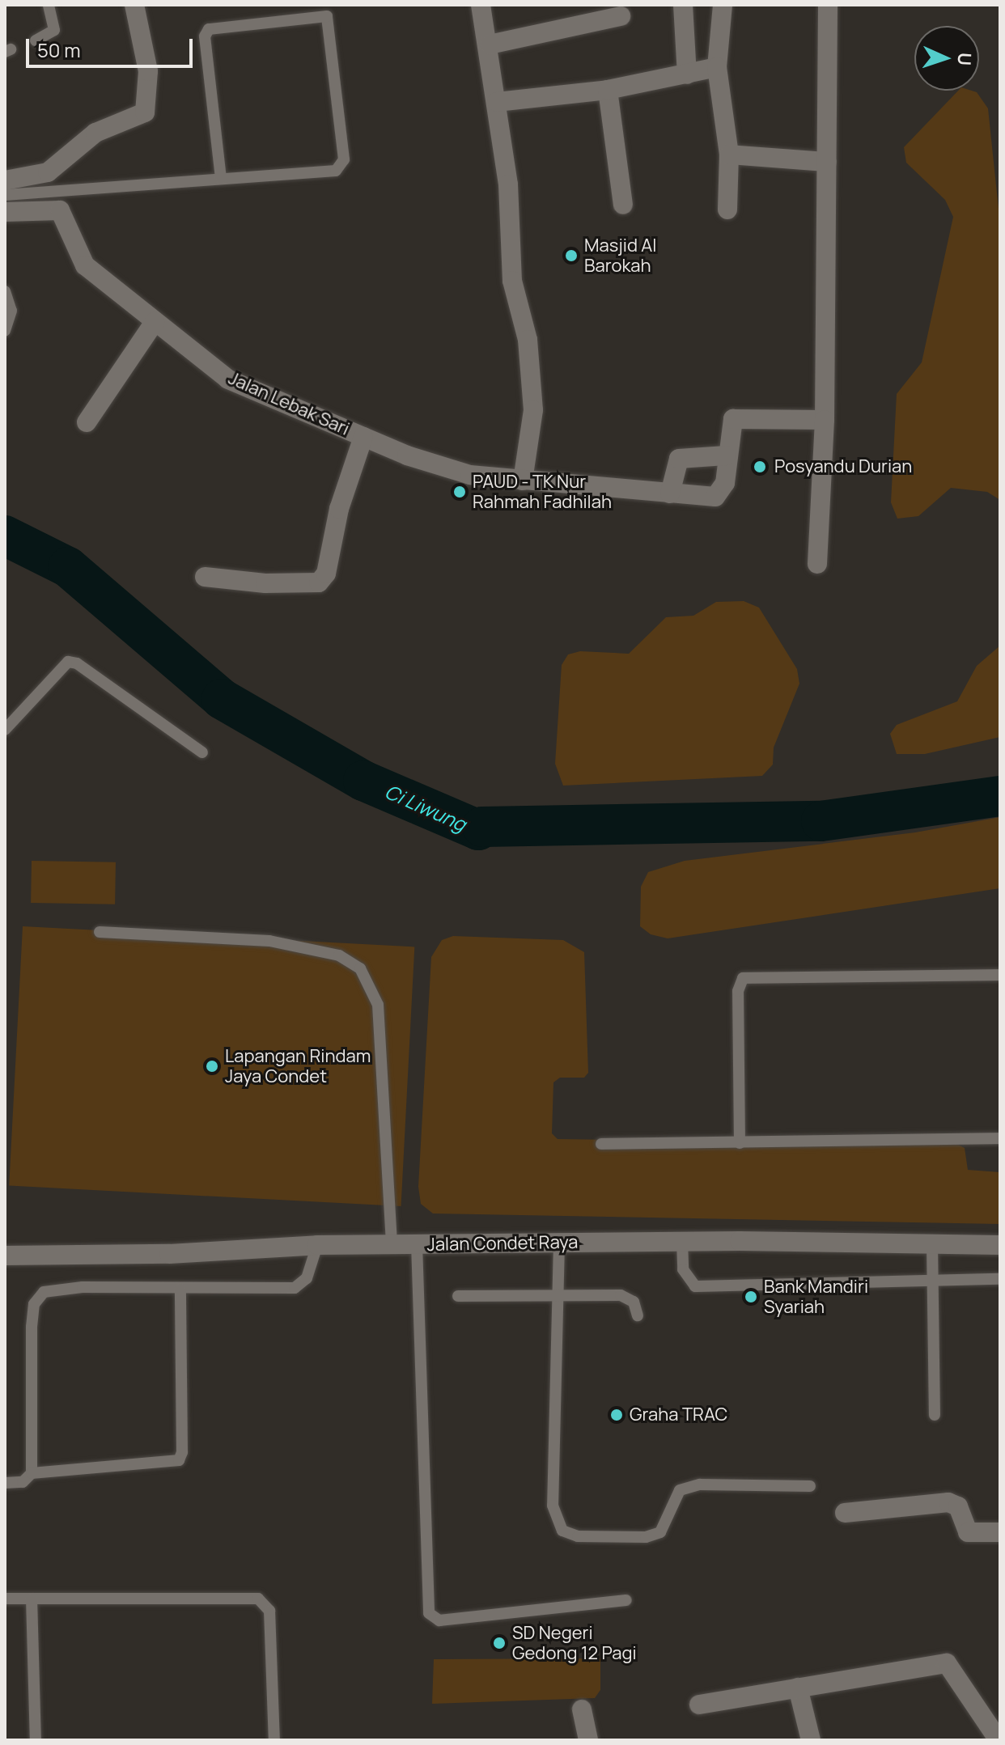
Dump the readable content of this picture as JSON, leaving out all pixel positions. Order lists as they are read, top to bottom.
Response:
{
  "streets": {
    "street": ["Jalan Lebak Sari", "Jalan Condet Raya"]
  },
  "water": ["Ci Liwung"],
  "places": [
    "Masjid Al Barokah",
    "Posyandu Durian",
    "PAUD - TK Nur Rahmah Fadhilah",
    "Lapangan Rindam Jaya Condet",
    "Bank Mandiri Syariah",
    "Graha TRAC",
    "SD Negeri Gedong 12 Pagi"
  ],
  "scale_bar": "50 m",
  "north": "right"
}
